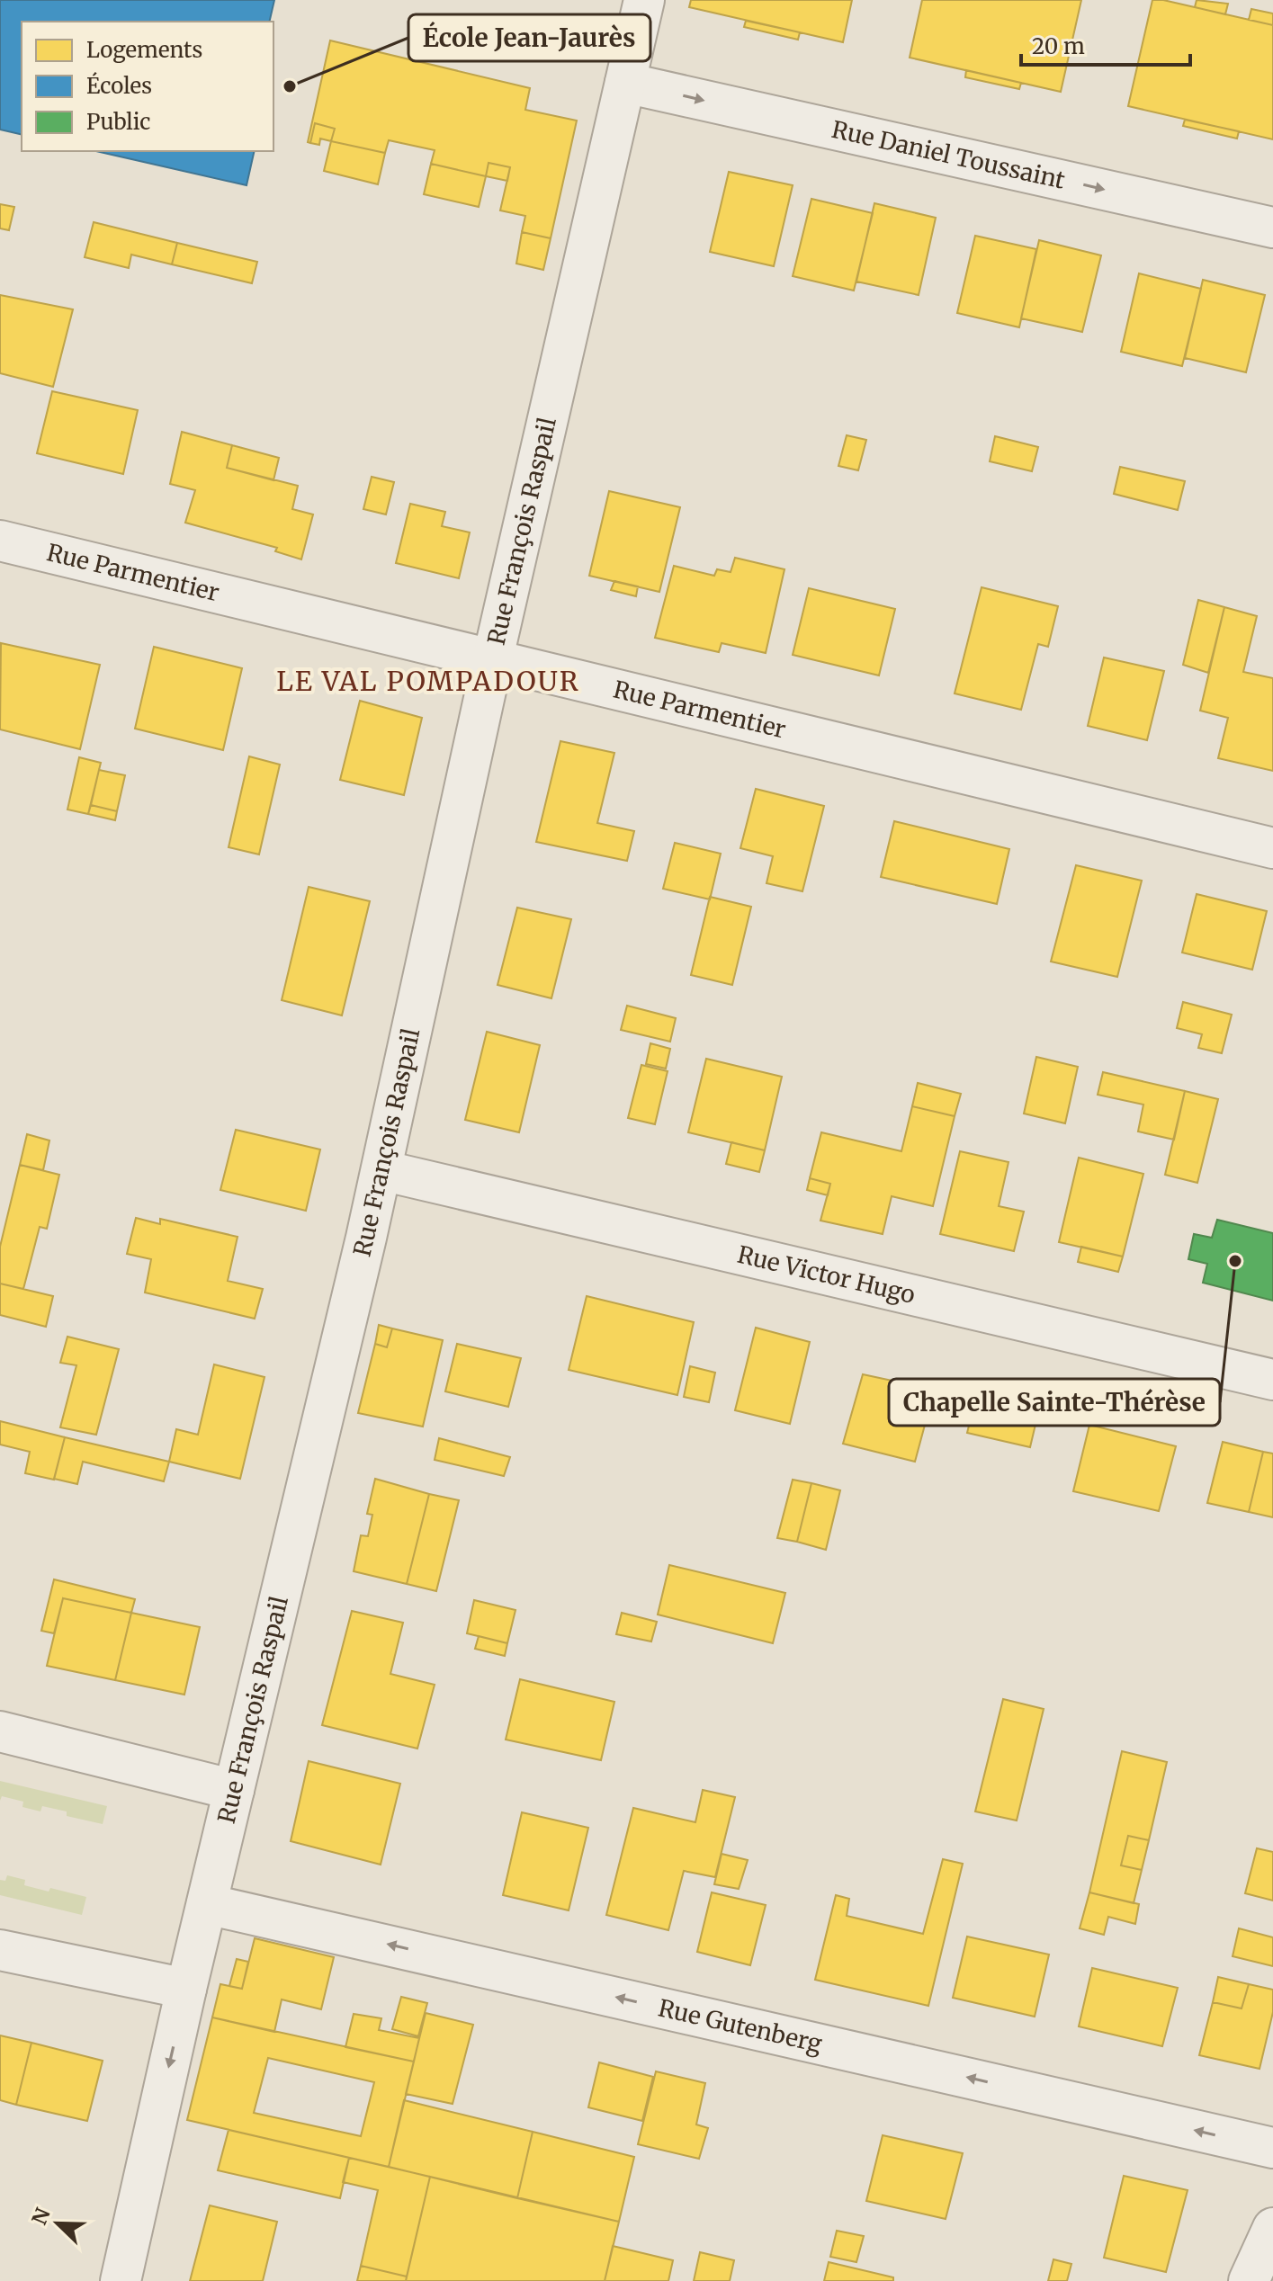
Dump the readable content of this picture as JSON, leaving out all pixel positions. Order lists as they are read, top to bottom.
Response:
{
  "streets": {
    "street": [
      "Rue Daniel Toussaint",
      "Rue François Raspail",
      "Rue Parmentier",
      "Rue Victor Hugo",
      "Rue Gutenberg"
    ]
  },
  "crossings": [
    ["Rue Daniel Toussaint", "Rue François Raspail"],
    ["Rue François Raspail", "Rue Parmentier"],
    ["Rue François Raspail", "Rue Victor Hugo"],
    ["Rue François Raspail", "Rue Gutenberg"]
  ],
  "one_way": ["Rue Daniel Toussaint", "Rue Gutenberg"],
  "districts": ["LE VAL POMPADOUR"],
  "places": ["École Jean-Jaurès", "Chapelle Sainte-Thérèse"],
  "legend": ["Logements", "Écoles", "Public"],
  "scale_bar": "20 m",
  "north": "top left"
}
